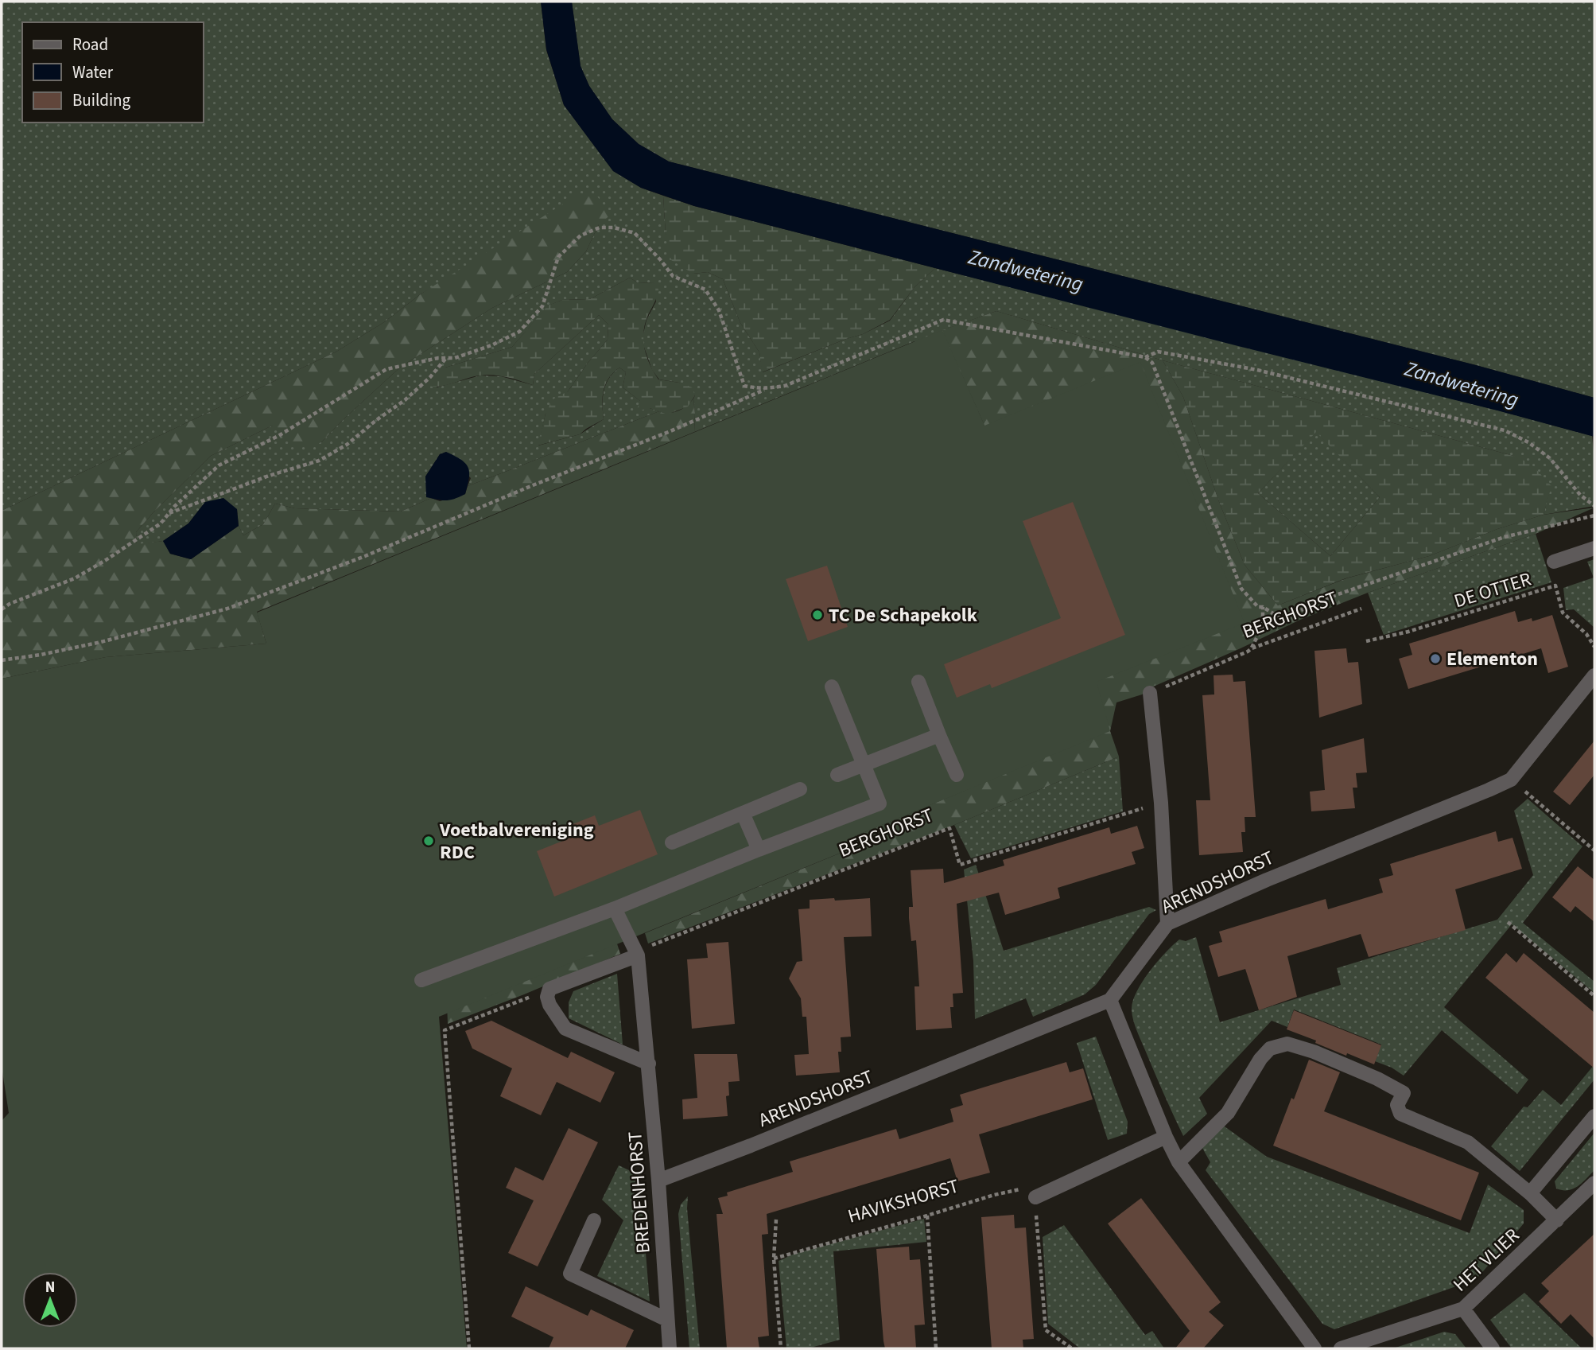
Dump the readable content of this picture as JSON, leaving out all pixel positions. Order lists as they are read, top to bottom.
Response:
{
  "streets": {
    "street": ["ARENDSHORST", "BREDENHORST", "HET VLIER"],
    "path": ["DE OTTER", "BERGHORST", "HAVIKSHORST"]
  },
  "crossings": [
    ["BERGHORST", "BREDENHORST"],
    ["ARENDSHORST", "BREDENHORST"]
  ],
  "water": ["Zandwetering"],
  "places": ["TC De Schapekolk", "Elementon", "Voetbalvereniging RDC"],
  "legend": ["Road", "Water", "Building"],
  "north": "top"
}
